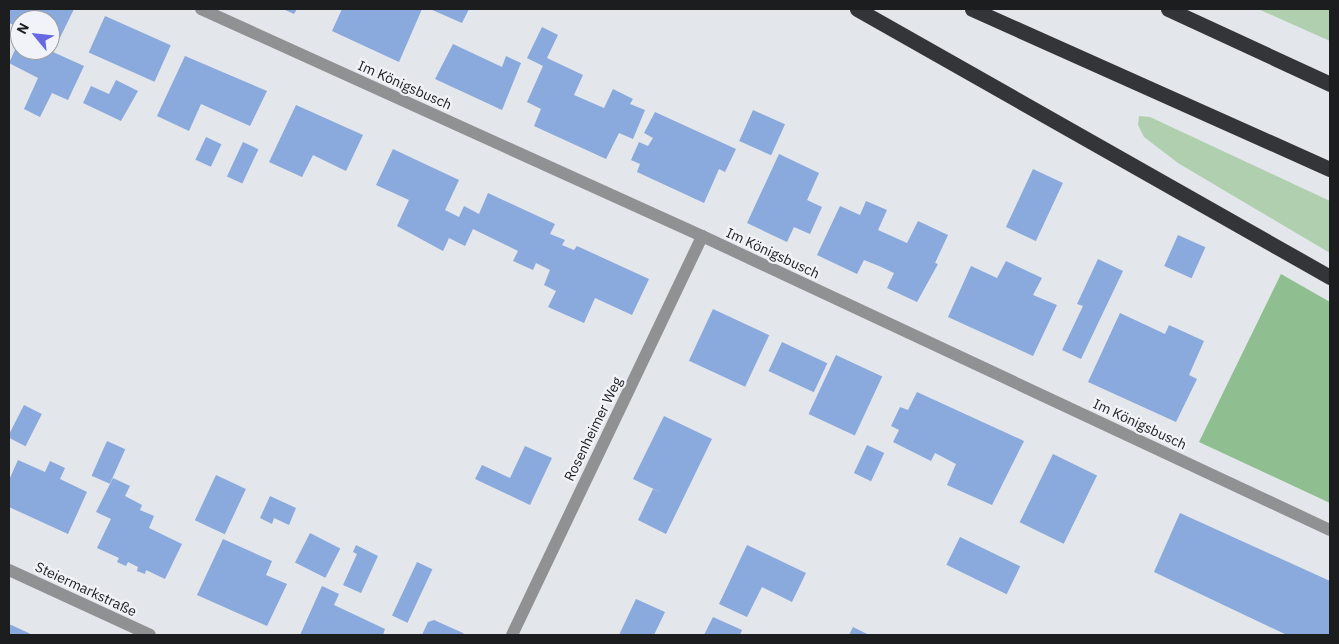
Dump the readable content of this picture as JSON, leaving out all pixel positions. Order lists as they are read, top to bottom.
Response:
{
  "streets": {
    "street": ["Im Königsbusch", "Rosenheimer Weg", "Steiermarkstraße"]
  },
  "crossings": [
    ["Im Königsbusch", "Rosenheimer Weg"]
  ],
  "north": "top left"
}
